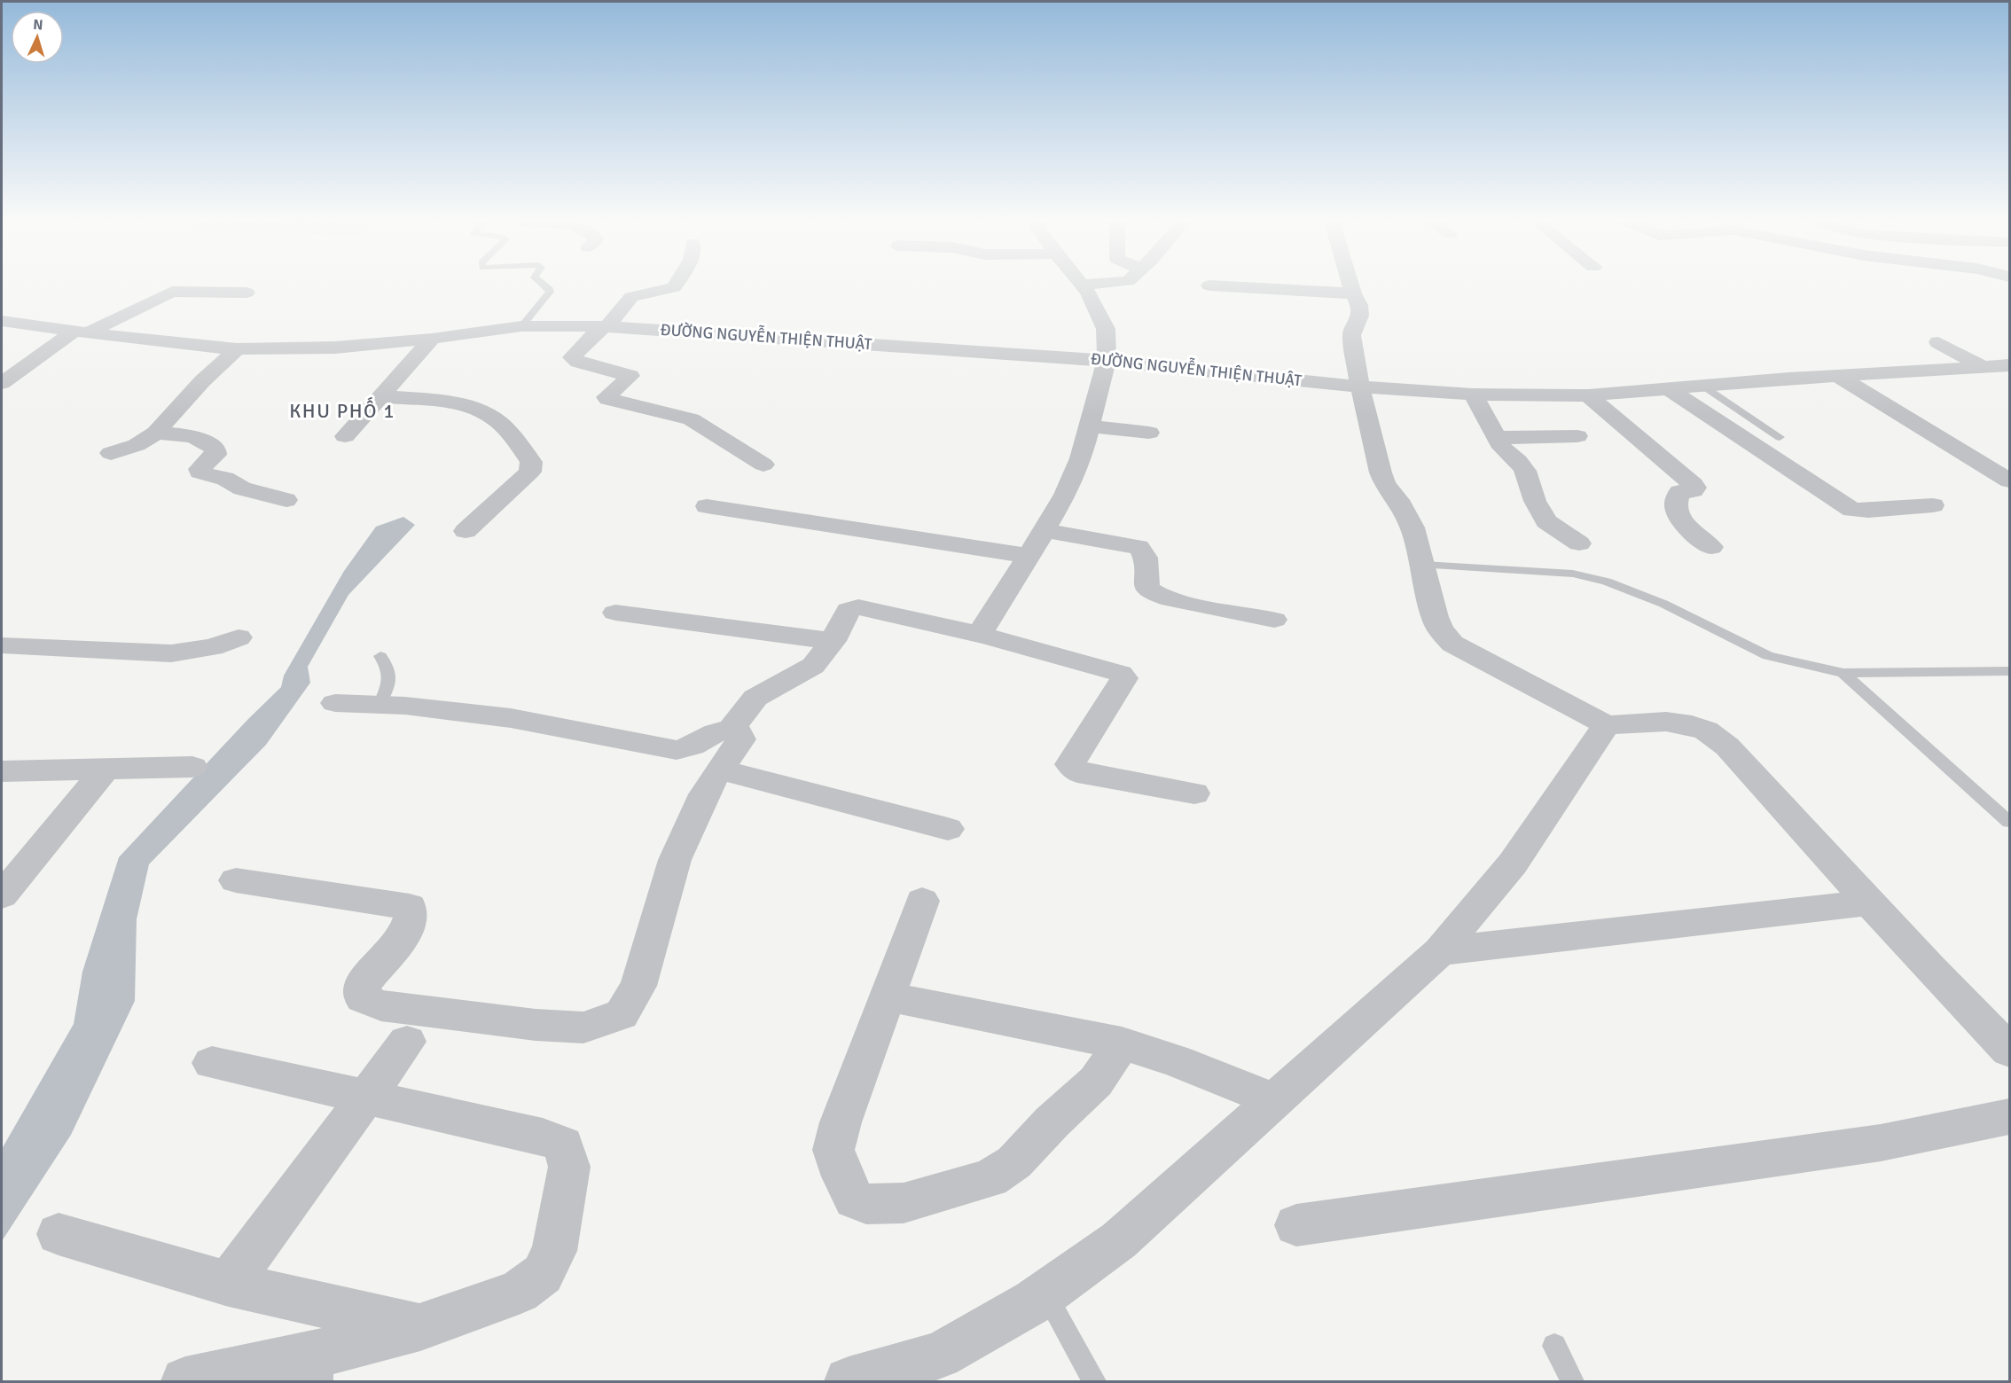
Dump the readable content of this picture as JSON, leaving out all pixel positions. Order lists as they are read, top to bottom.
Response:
{
  "streets": {
    "street": ["ĐƯỜNG NGUYỄN THIỆN THUẬT"]
  },
  "districts": ["KHU PHỐ 1"],
  "north": "top"
}
